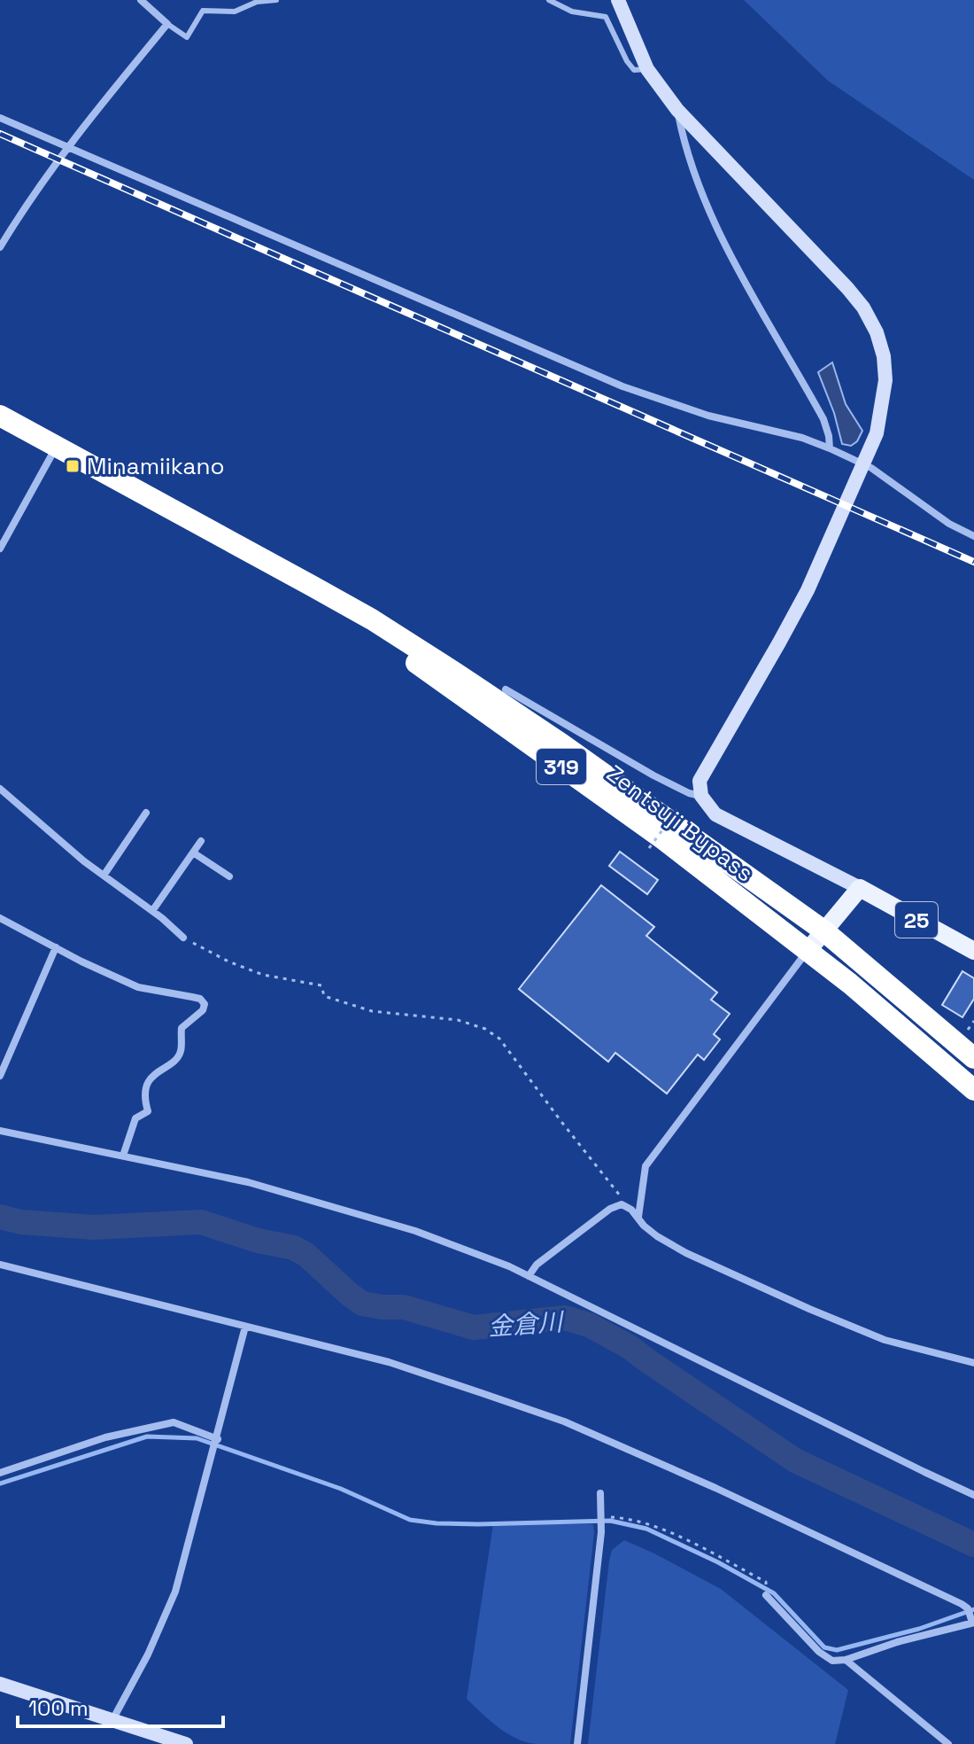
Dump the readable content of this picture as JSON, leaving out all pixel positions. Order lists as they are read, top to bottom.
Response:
{
  "streets": {
    "highway": ["319", "Zentsuji Bypass"],
    "main road": ["25"]
  },
  "water": ["金倉川"],
  "places": {
    "transit": ["Minamiikano"]
  },
  "scale_bar": "100 m"
}
